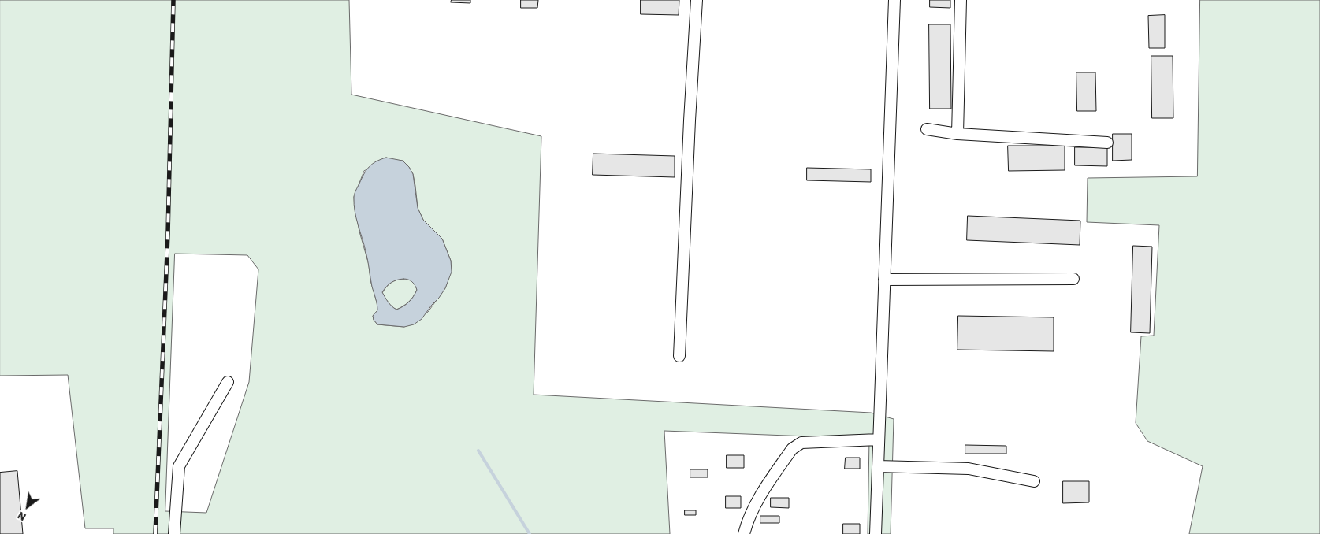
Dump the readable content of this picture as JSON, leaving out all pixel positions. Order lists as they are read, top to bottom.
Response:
{
  "north": "bottom left"
}
